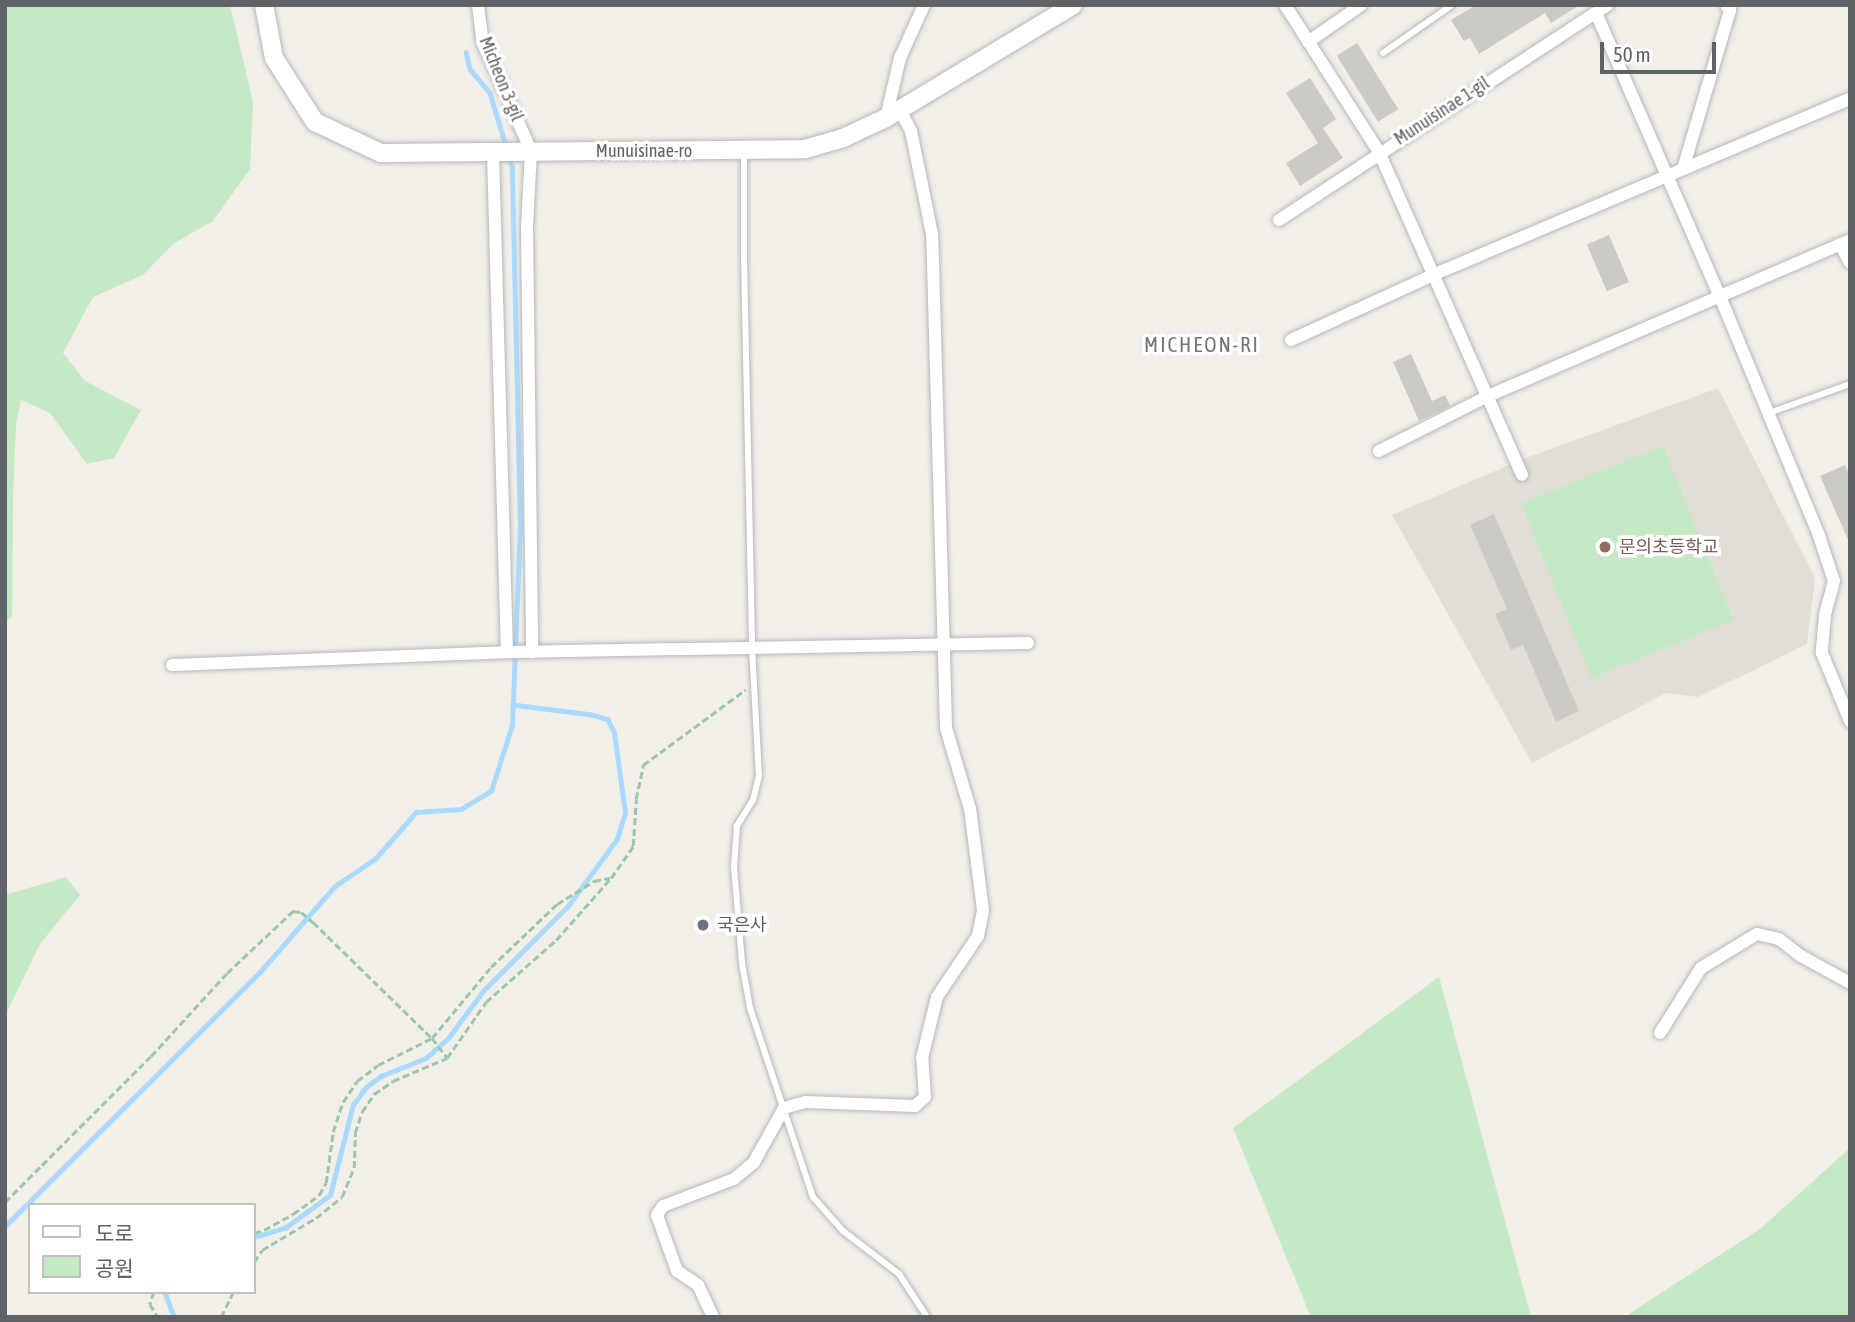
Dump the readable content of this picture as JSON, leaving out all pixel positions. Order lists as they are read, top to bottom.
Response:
{
  "streets": {
    "street": ["Micheon 3-gil", "Munuisinae 1-gil", "Munuisinae-ro"]
  },
  "crossings": [
    ["Micheon 3-gil", "Munuisinae-ro"]
  ],
  "districts": ["MICHEON-RI"],
  "places": ["문의초등학교", "국은사"],
  "legend": ["도로", "공원"],
  "scale_bar": "50 m"
}
